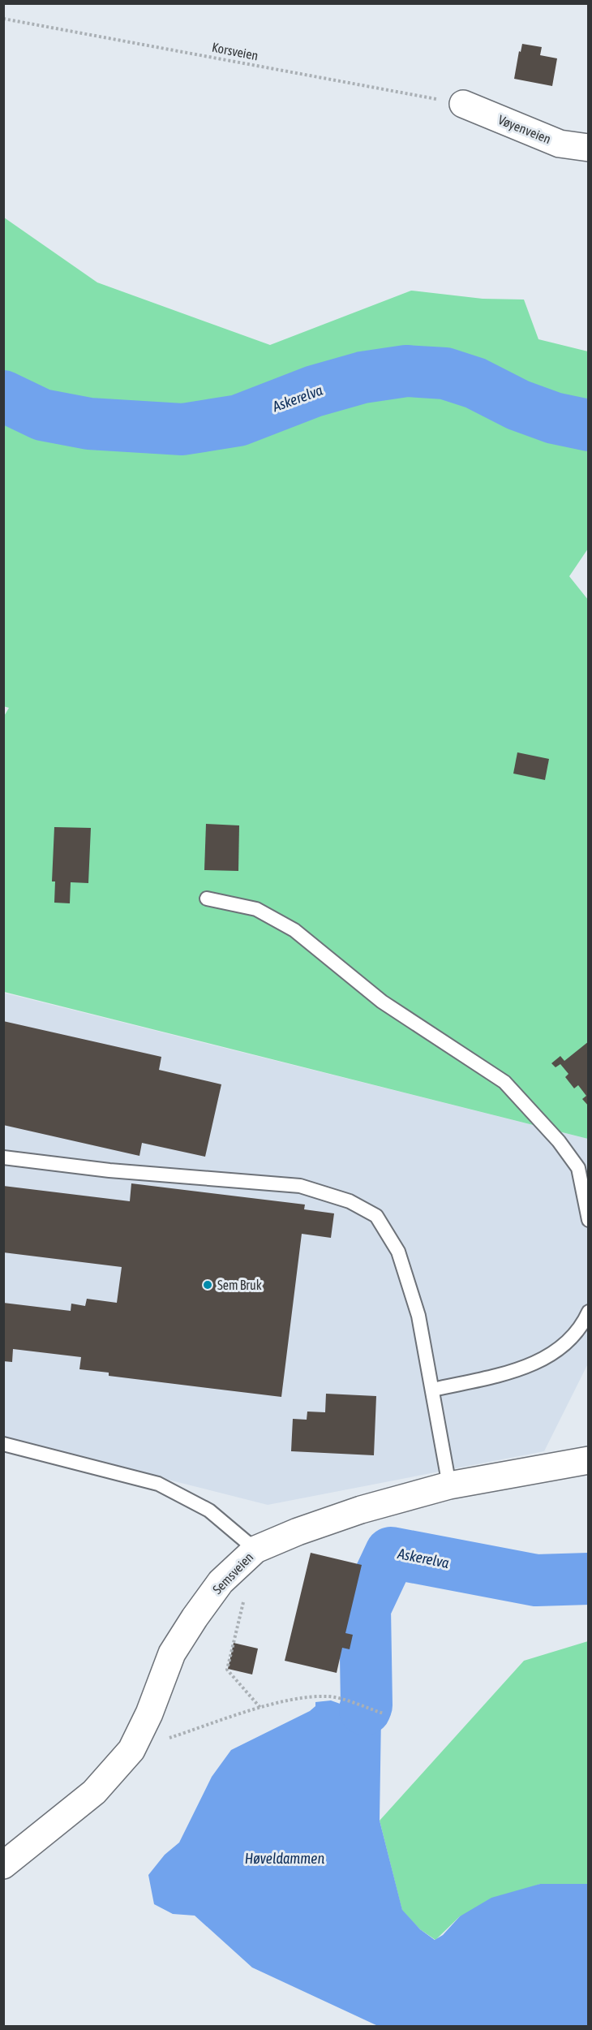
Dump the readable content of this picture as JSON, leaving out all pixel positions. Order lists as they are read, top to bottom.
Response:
{
  "streets": {
    "main road": ["Vøyenveien", "Semsveien"],
    "path": ["Korsveien"]
  },
  "crossings": [
    ["Korsveien", "Vøyenveien"]
  ],
  "water": ["Askerelva", "Høveldammen"],
  "places": ["Sem Bruk"]
}
